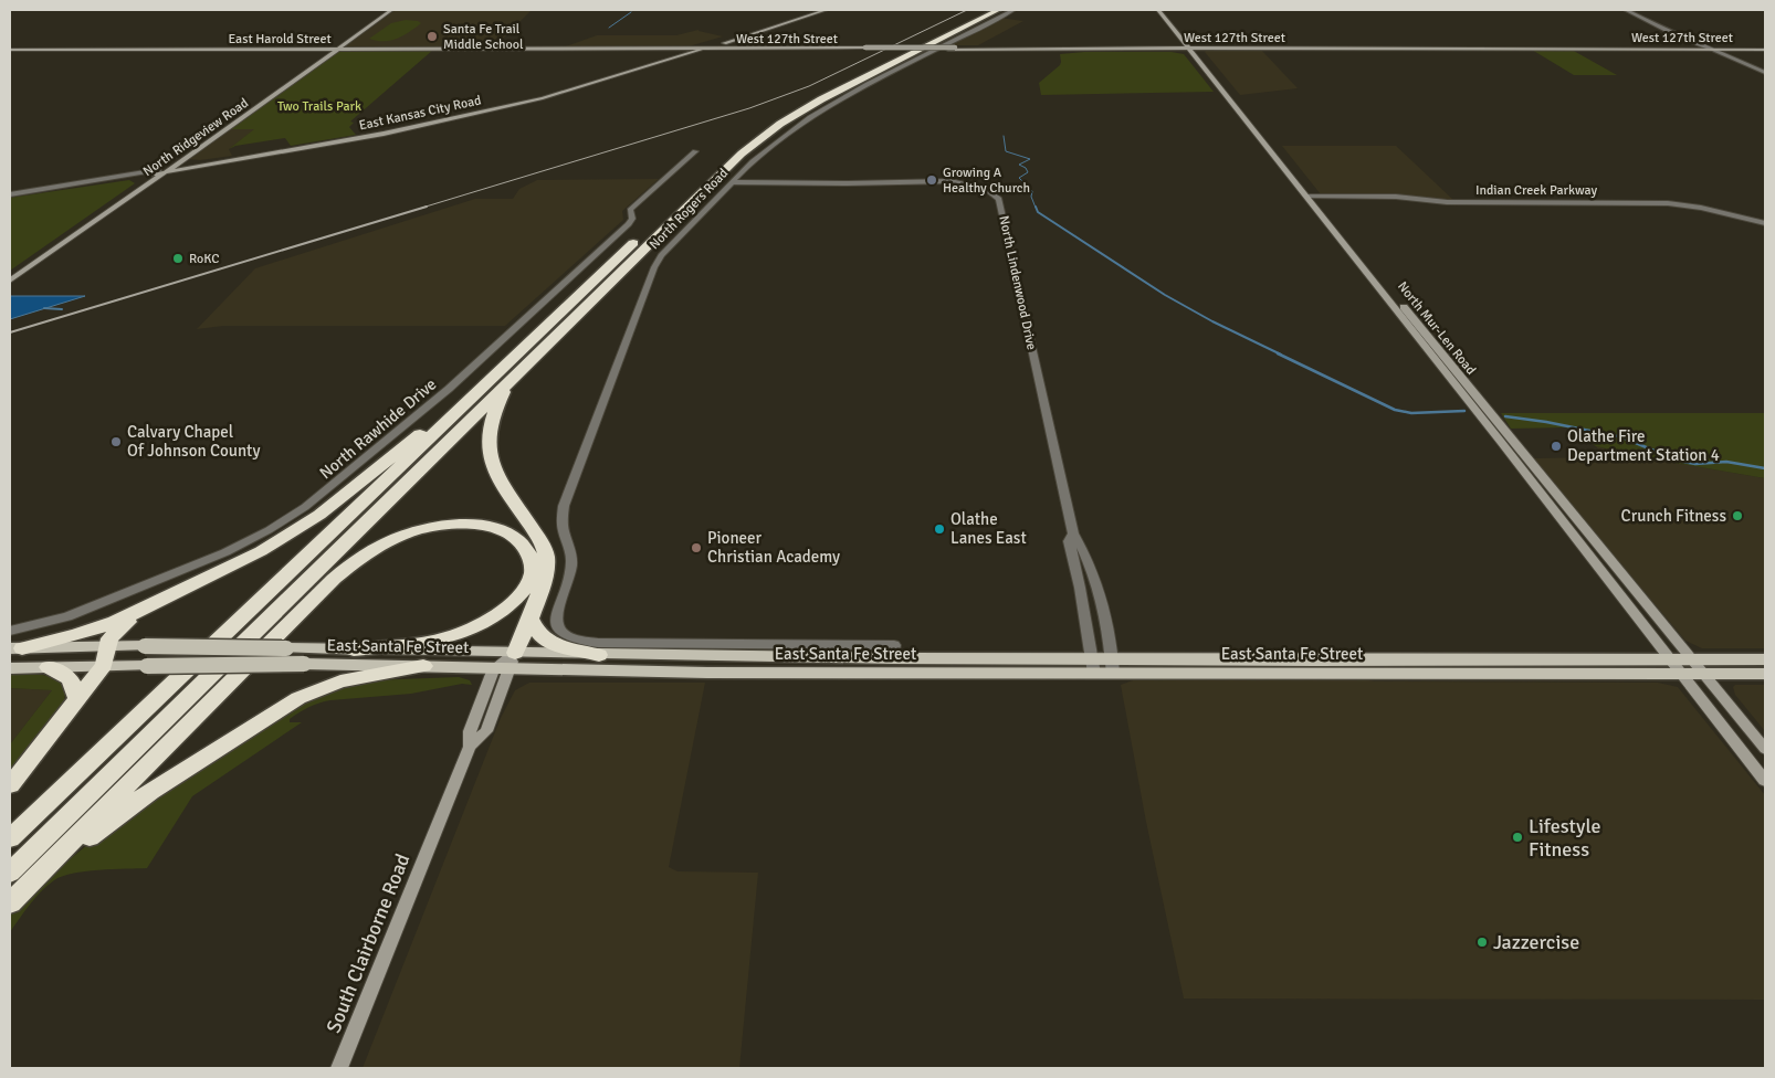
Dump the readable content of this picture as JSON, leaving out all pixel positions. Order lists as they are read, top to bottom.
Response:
{
  "streets": {
    "main road": [
      "West 127th Street",
      "East Harold Street",
      "East Kansas City Road",
      "North Ridgeview Road",
      "North Mur-Len Road",
      "East Santa Fe Street",
      "South Clairborne Road"
    ],
    "street": [
      "Indian Creek Parkway",
      "North Rogers Road",
      "North Lindenwood Drive",
      "North Rawhide Drive"
    ]
  },
  "crossings": [
    ["West 127th Street", "East Harold Street"],
    ["West 127th Street", "East Kansas City Road"],
    ["West 127th Street", "North Mur-Len Road"],
    ["East Harold Street", "East Kansas City Road"],
    ["East Harold Street", "North Ridgeview Road"],
    ["East Kansas City Road", "North Ridgeview Road"],
    ["Indian Creek Parkway", "North Mur-Len Road"],
    ["North Rogers Road", "North Lindenwood Drive"],
    ["North Rogers Road", "East Santa Fe Street"],
    ["North Lindenwood Drive", "East Santa Fe Street"],
    ["North Mur-Len Road", "East Santa Fe Street"],
    ["East Santa Fe Street", "South Clairborne Road"]
  ],
  "parks": ["Two Trails Park"],
  "places": [
    "Santa Fe Trail Middle School",
    "Growing A Healthy Church",
    "RoKC",
    "Calvary Chapel Of Johnson County",
    "Olathe Fire Department Station 4",
    "Crunch Fitness",
    "Olathe Lanes East",
    "Pioneer Christian Academy",
    "Lifestyle Fitness",
    "Jazzercise"
  ]
}
